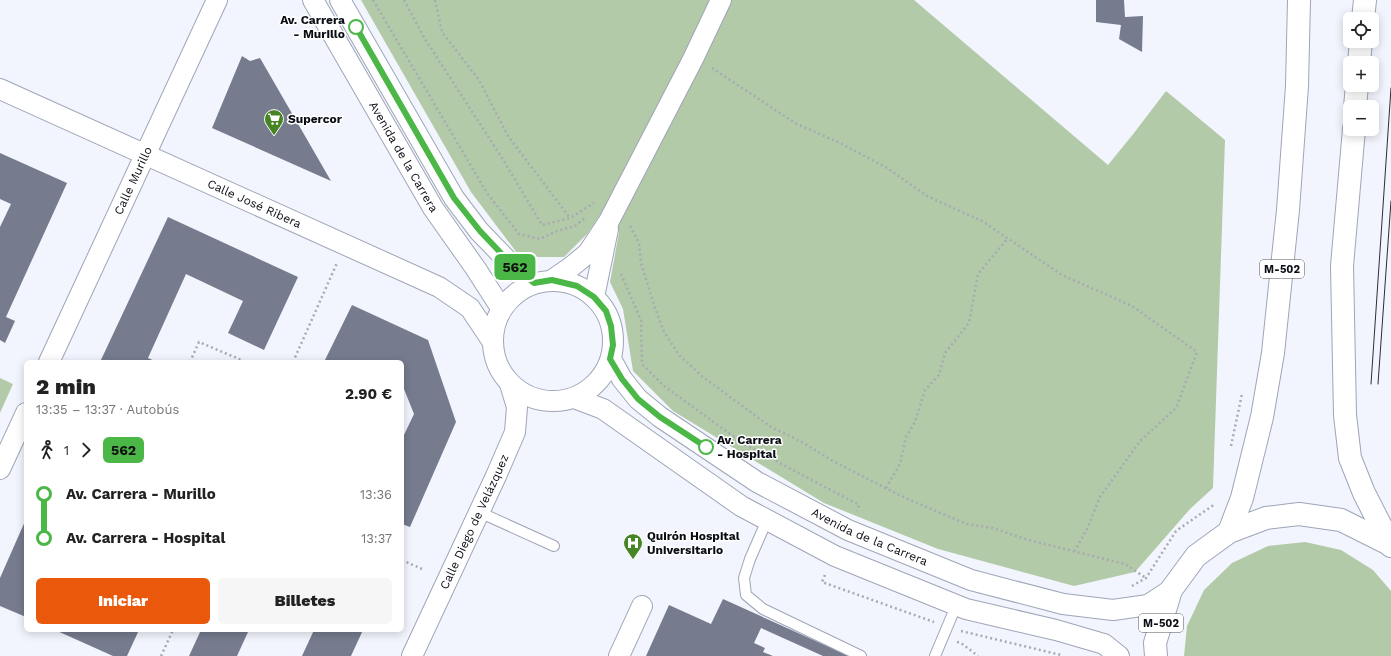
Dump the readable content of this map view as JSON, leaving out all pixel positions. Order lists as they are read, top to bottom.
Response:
{
  "streets": {
    "highway": ["M-502"],
    "street": [
      "Avenida de la Carrera",
      "Calle Murillo",
      "Calle José Ribera",
      "Calle Diego de Velázquez"
    ]
  },
  "crossings": [
    ["Avenida de la Carrera", "Calle José Ribera"],
    ["Avenida de la Carrera", "M-502"],
    ["Avenida de la Carrera", "Calle Diego de Velázquez"],
    ["Calle Murillo", "Calle José Ribera"],
    ["Calle José Ribera", "Calle Diego de Velázquez"]
  ],
  "places": {
    "other": ["Av. Carrera - Murillo", "Av. Carrera - Hospital"],
    "supermarket": ["Supercor"],
    "hospital": ["Quirón Hospital Universitario"]
  },
  "lines": ["bus line 562"],
  "page": {
    "on_map": "562",
    "map_buttons": ["+", "−"],
    "heading": ["2 min", "13:35 – 13:37 · Autobús", "2.90 €"],
    "legs": ["1", "562"],
    "list": [
      {
        "name": "Av. Carrera - Murillo",
        "value": "13:36"
      },
      {
        "name": "Av. Carrera - Hospital",
        "value": "13:37"
      }
    ],
    "buttons": ["Iniciar", "Billetes"]
  }
}
